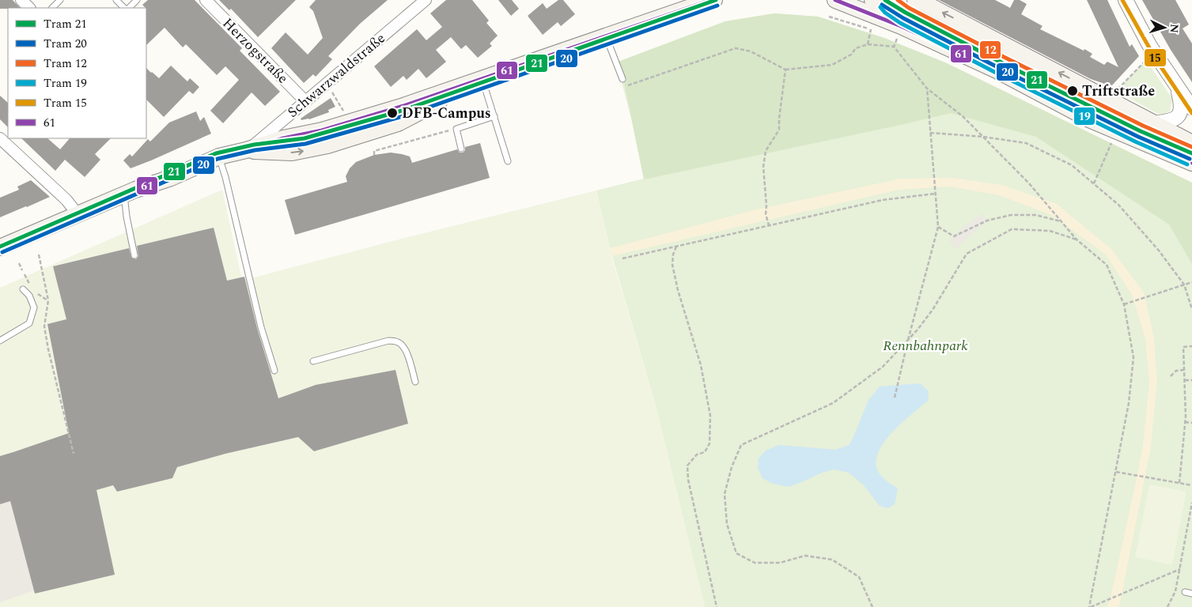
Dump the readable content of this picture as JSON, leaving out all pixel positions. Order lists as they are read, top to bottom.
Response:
{
  "streets": {
    "street": ["Herzogstraße", "Schwarzwaldstraße"]
  },
  "crossings": [
    ["Herzogstraße", "Schwarzwaldstraße"]
  ],
  "parks": ["Rennbahnpark"],
  "places": ["Triftstraße", "DFB-Campus"],
  "lines": [
    "tram line 21",
    "tram line 12",
    "tram line 15",
    "transit line 61",
    "tram line 20",
    "tram line 19"
  ],
  "legend": [
    "Tram 21",
    "Tram 20",
    "Tram 12",
    "Tram 19",
    "Tram 15",
    "61"
  ],
  "north": "right"
}
